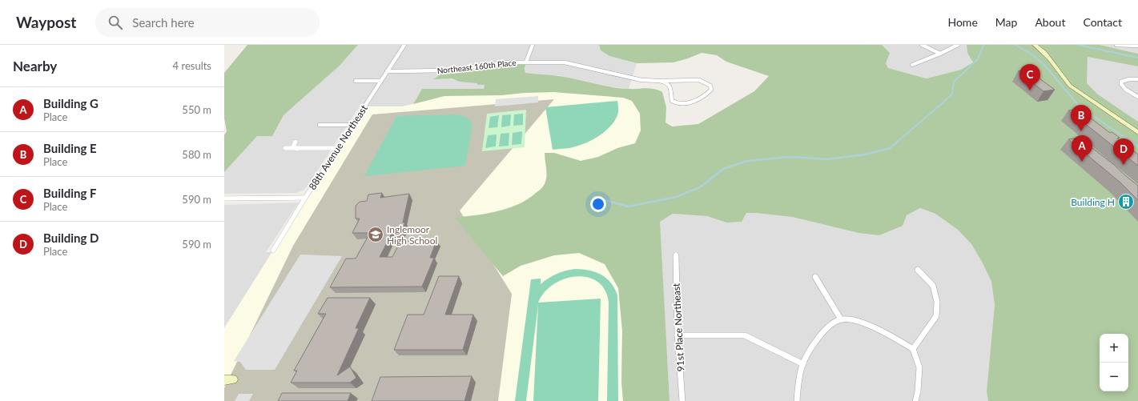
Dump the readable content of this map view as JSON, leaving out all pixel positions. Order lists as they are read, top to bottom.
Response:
{
  "streets": {
    "street": ["Northeast 160th Place", "88th Avenue Northeast", "91st Place Northeast"]
  },
  "crossings": [
    ["Northeast 160th Place", "88th Avenue Northeast"]
  ],
  "places": {
    "building": ["Building H"],
    "school or university": ["Inglemoor High School"]
  },
  "page": {
    "header": "Waypost",
    "search": "Search here",
    "nav": [
      "Home",
      "Map",
      "About",
      "Contact"
    ],
    "heading": ["Nearby", "4 results"],
    "pins": [
      "C",
      "B",
      "A",
      "D"
    ],
    "list": [
      {
        "mark": "A",
        "name": "Building G",
        "note": "Place",
        "value": "550 m"
      },
      {
        "mark": "B",
        "name": "Building E",
        "note": "Place",
        "value": "580 m"
      },
      {
        "mark": "C",
        "name": "Building F",
        "note": "Place",
        "value": "590 m"
      },
      {
        "mark": "D",
        "name": "Building D",
        "note": "Place",
        "value": "590 m"
      }
    ],
    "map_buttons": ["+", "−"]
  }
}
